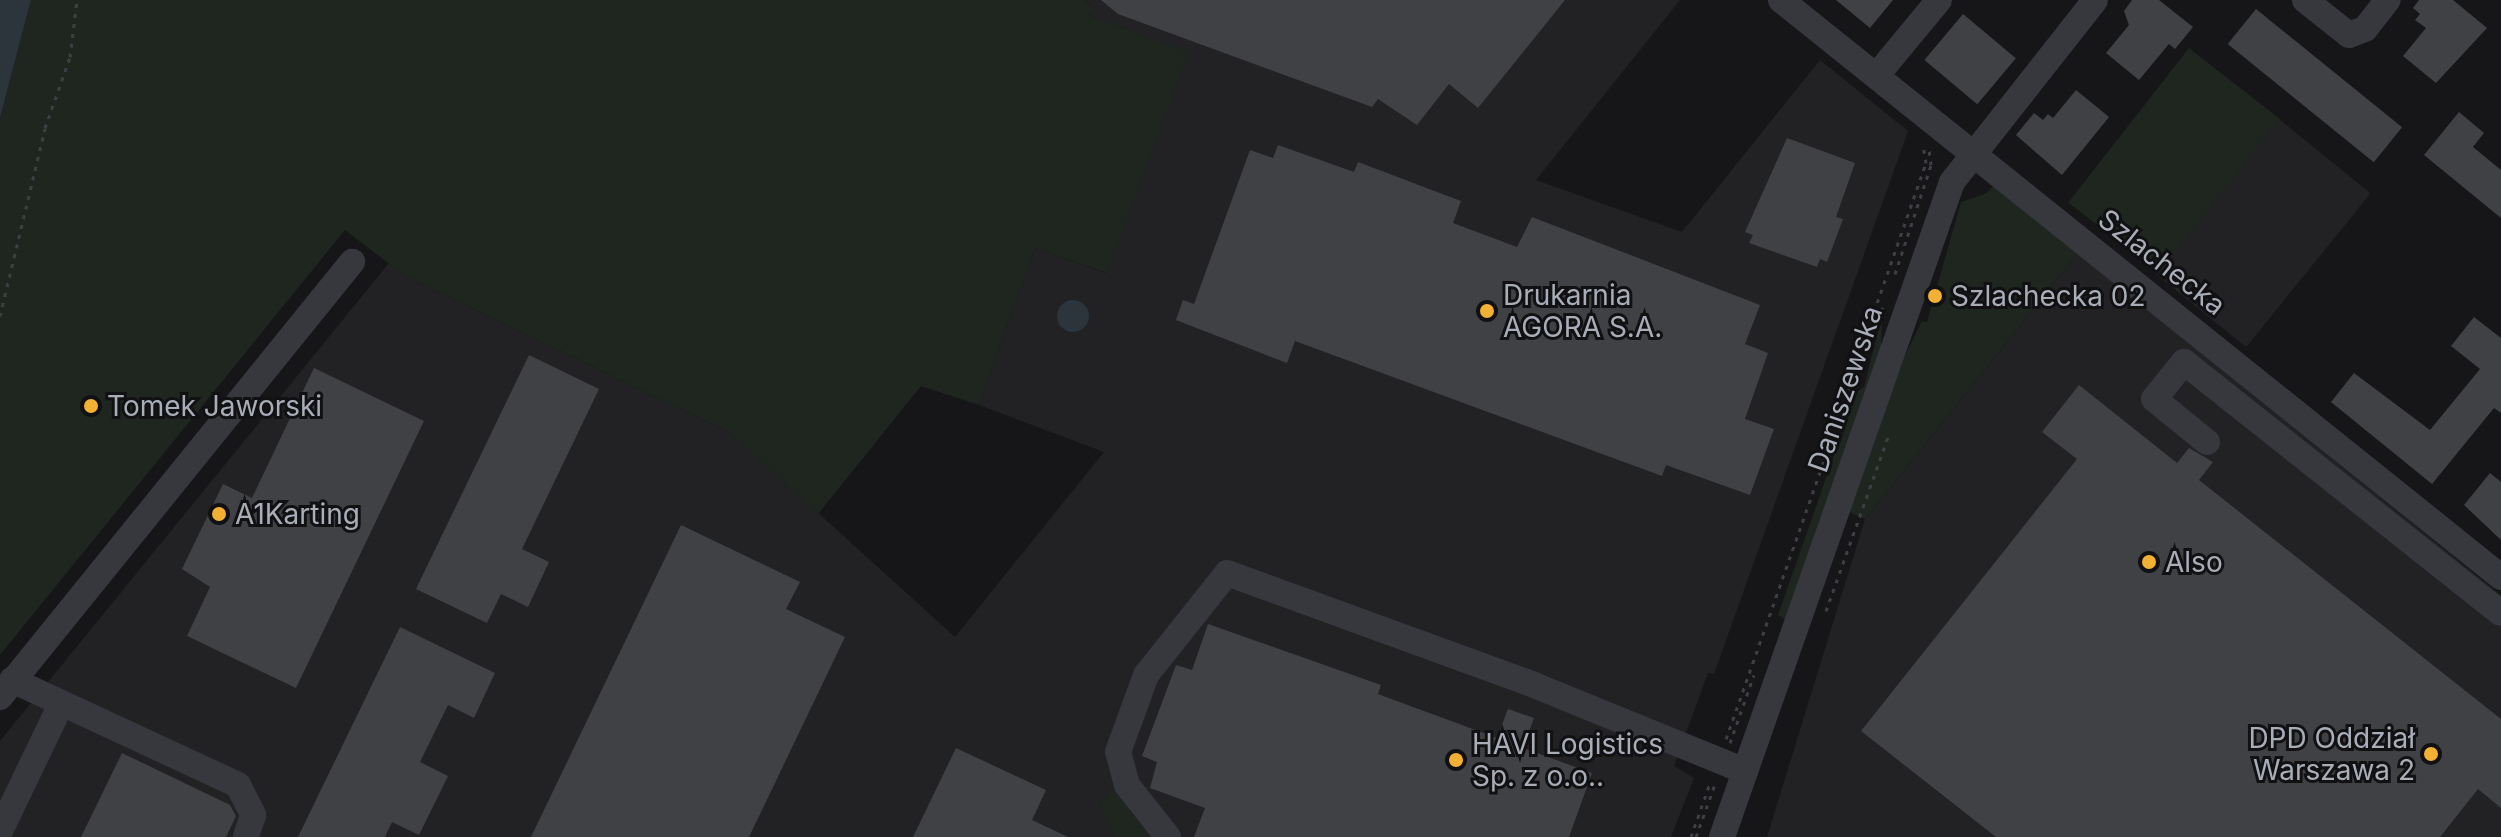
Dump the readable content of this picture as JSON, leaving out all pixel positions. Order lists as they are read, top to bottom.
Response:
{
  "streets": {
    "street": ["Szlachecka", "Daniszewska"]
  },
  "crossings": [
    ["Szlachecka", "Daniszewska"]
  ],
  "places": [
    "Szlachecka 02",
    "Drukarnia AGORA S.A.",
    "Tomek Jaworski",
    "A1Karting",
    "Also",
    "DPD Oddział Warszawa 2",
    "HAVI Logistics Sp. z o.o.."
  ]
}
